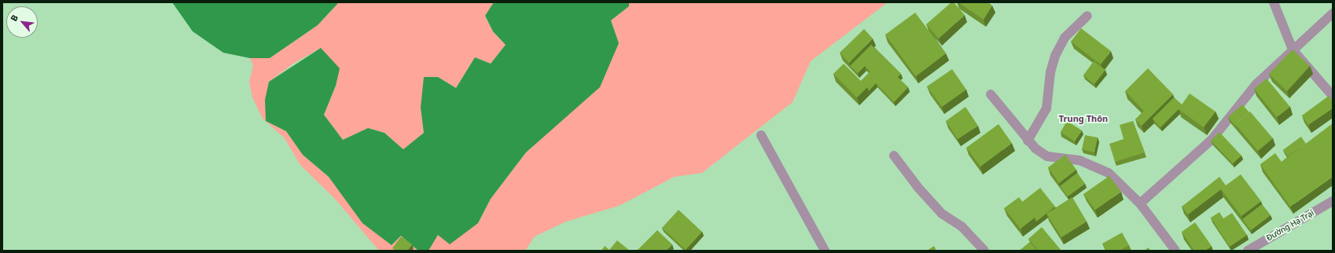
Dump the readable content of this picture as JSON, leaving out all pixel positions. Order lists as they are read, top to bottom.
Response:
{
  "streets": {
    "street": ["Đường Hạ Trại"]
  },
  "districts": ["Trung Thôn"],
  "north": "top left"
}
